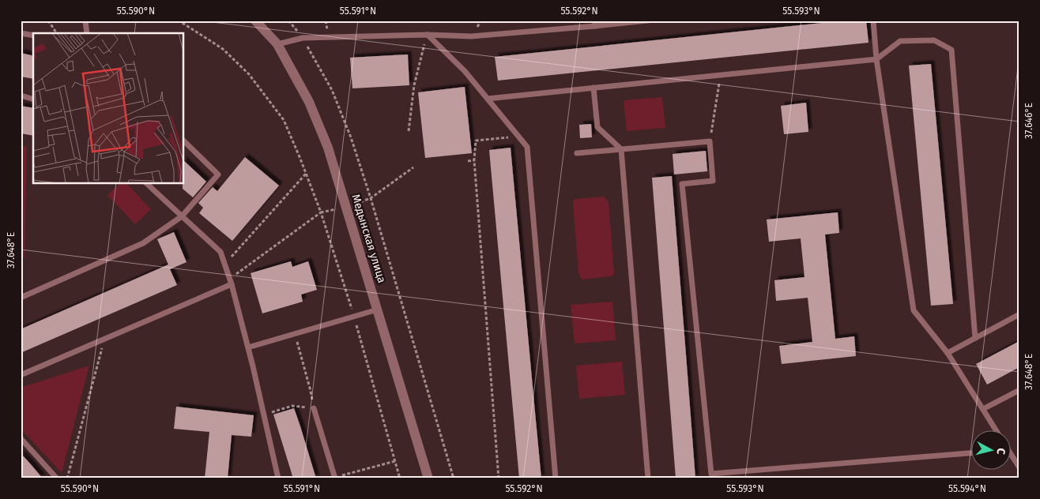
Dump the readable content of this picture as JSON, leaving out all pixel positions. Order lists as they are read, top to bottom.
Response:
{
  "streets": {
    "street": ["Медынская улица"]
  },
  "north": "right",
  "coordinates": [
    "55.590°N",
    "55.591°N",
    "55.592°N",
    "55.593°N",
    "37.646°E",
    "37.648°E",
    "55.594°N"
  ]
}
